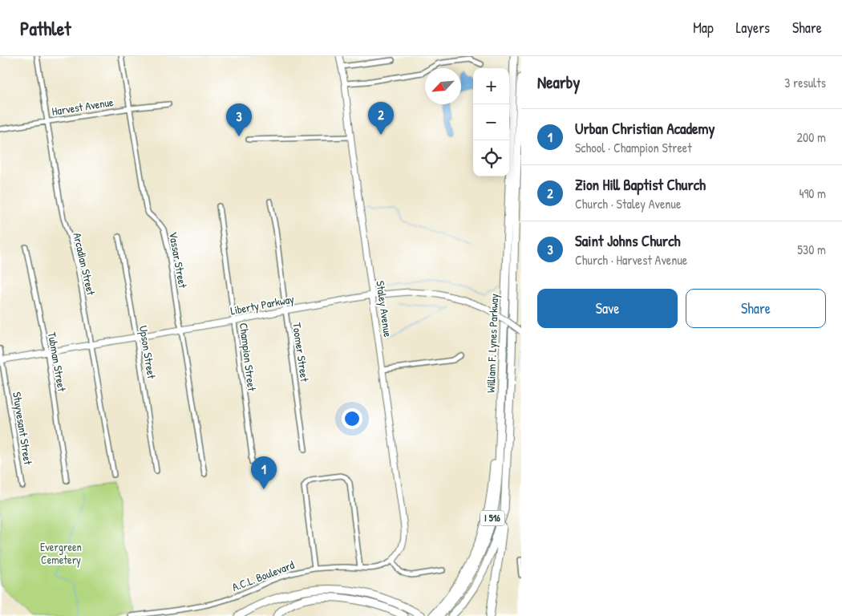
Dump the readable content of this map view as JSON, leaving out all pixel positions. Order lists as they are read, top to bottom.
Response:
{
  "streets": {
    "highway": ["William F. Lynes Parkway", "I 516"],
    "street": [
      "Harvest Avenue",
      "Vassar Street",
      "Arcadian Street",
      "Liberty Parkway",
      "Staley Avenue",
      "Upson Street",
      "Toomer Street",
      "Champion Street",
      "Tubman Street",
      "Stuyvesant Street",
      "A.C.L. Boulevard"
    ]
  },
  "crossings": [
    ["Harvest Avenue", "Vassar Street"],
    ["Harvest Avenue", "Arcadian Street"],
    ["Vassar Street", "Liberty Parkway"],
    ["Arcadian Street", "Liberty Parkway"],
    ["Liberty Parkway", "Staley Avenue"],
    ["Liberty Parkway", "Upson Street"],
    ["Liberty Parkway", "Toomer Street"],
    ["Liberty Parkway", "Champion Street"],
    ["Liberty Parkway", "Tubman Street"],
    ["Liberty Parkway", "Stuyvesant Street"],
    ["Staley Avenue", "A.C.L. Boulevard"]
  ],
  "parks": ["Evergreen Cemetery"],
  "north": "bottom left",
  "page": {
    "header": "Pathlet",
    "nav": ["Map", "Layers", "Share"],
    "heading": ["Nearby", "3 results"],
    "map_buttons": ["+", "−"],
    "pins": ["2", "3", "1"],
    "list": [
      {
        "mark": "1",
        "name": "Urban Christian Academy",
        "note": "School · Champion Street",
        "value": "200 m"
      },
      {
        "mark": "2",
        "name": "Zion Hill Baptist Church",
        "note": "Church · Staley Avenue",
        "value": "490 m"
      },
      {
        "mark": "3",
        "name": "Saint Johns Church",
        "note": "Church · Harvest Avenue",
        "value": "530 m"
      }
    ],
    "buttons": ["Save", "Share"]
  }
}
